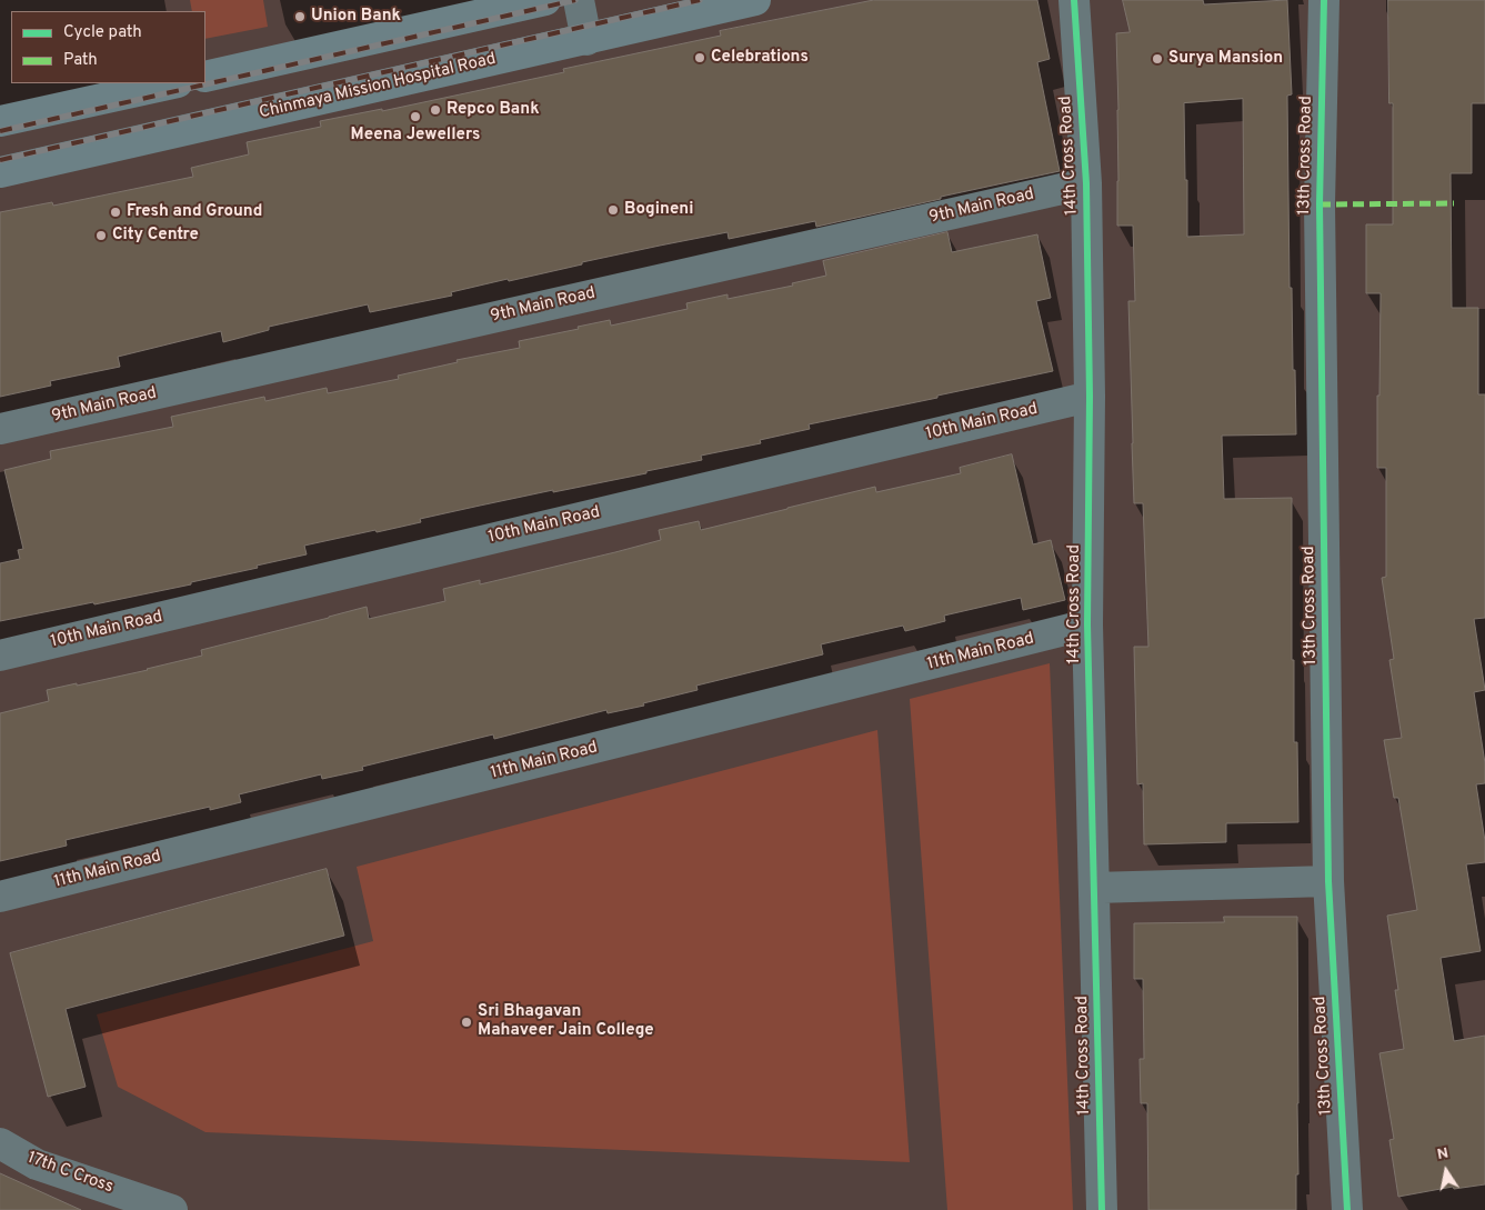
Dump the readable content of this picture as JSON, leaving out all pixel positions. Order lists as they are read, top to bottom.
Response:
{
  "streets": {
    "main road": ["Chinmaya Mission Hospital Road"],
    "street": [
      "14th Cross Road",
      "13th Cross Road",
      "9th Main Road",
      "10th Main Road",
      "11th Main Road",
      "17th C Cross"
    ]
  },
  "crossings": [
    ["14th Cross Road", "9th Main Road"],
    ["14th Cross Road", "10th Main Road"],
    ["14th Cross Road", "11th Main Road"]
  ],
  "places": [
    "Union Bank",
    "Celebrations",
    "Surya Mansion",
    "Repco Bank",
    "Meena Jewellers",
    "Bogineni",
    "Fresh and Ground",
    "City Centre",
    "Sri Bhagavan Mahaveer Jain College"
  ],
  "legend": ["Cycle path", "Path"],
  "north": "top"
}
